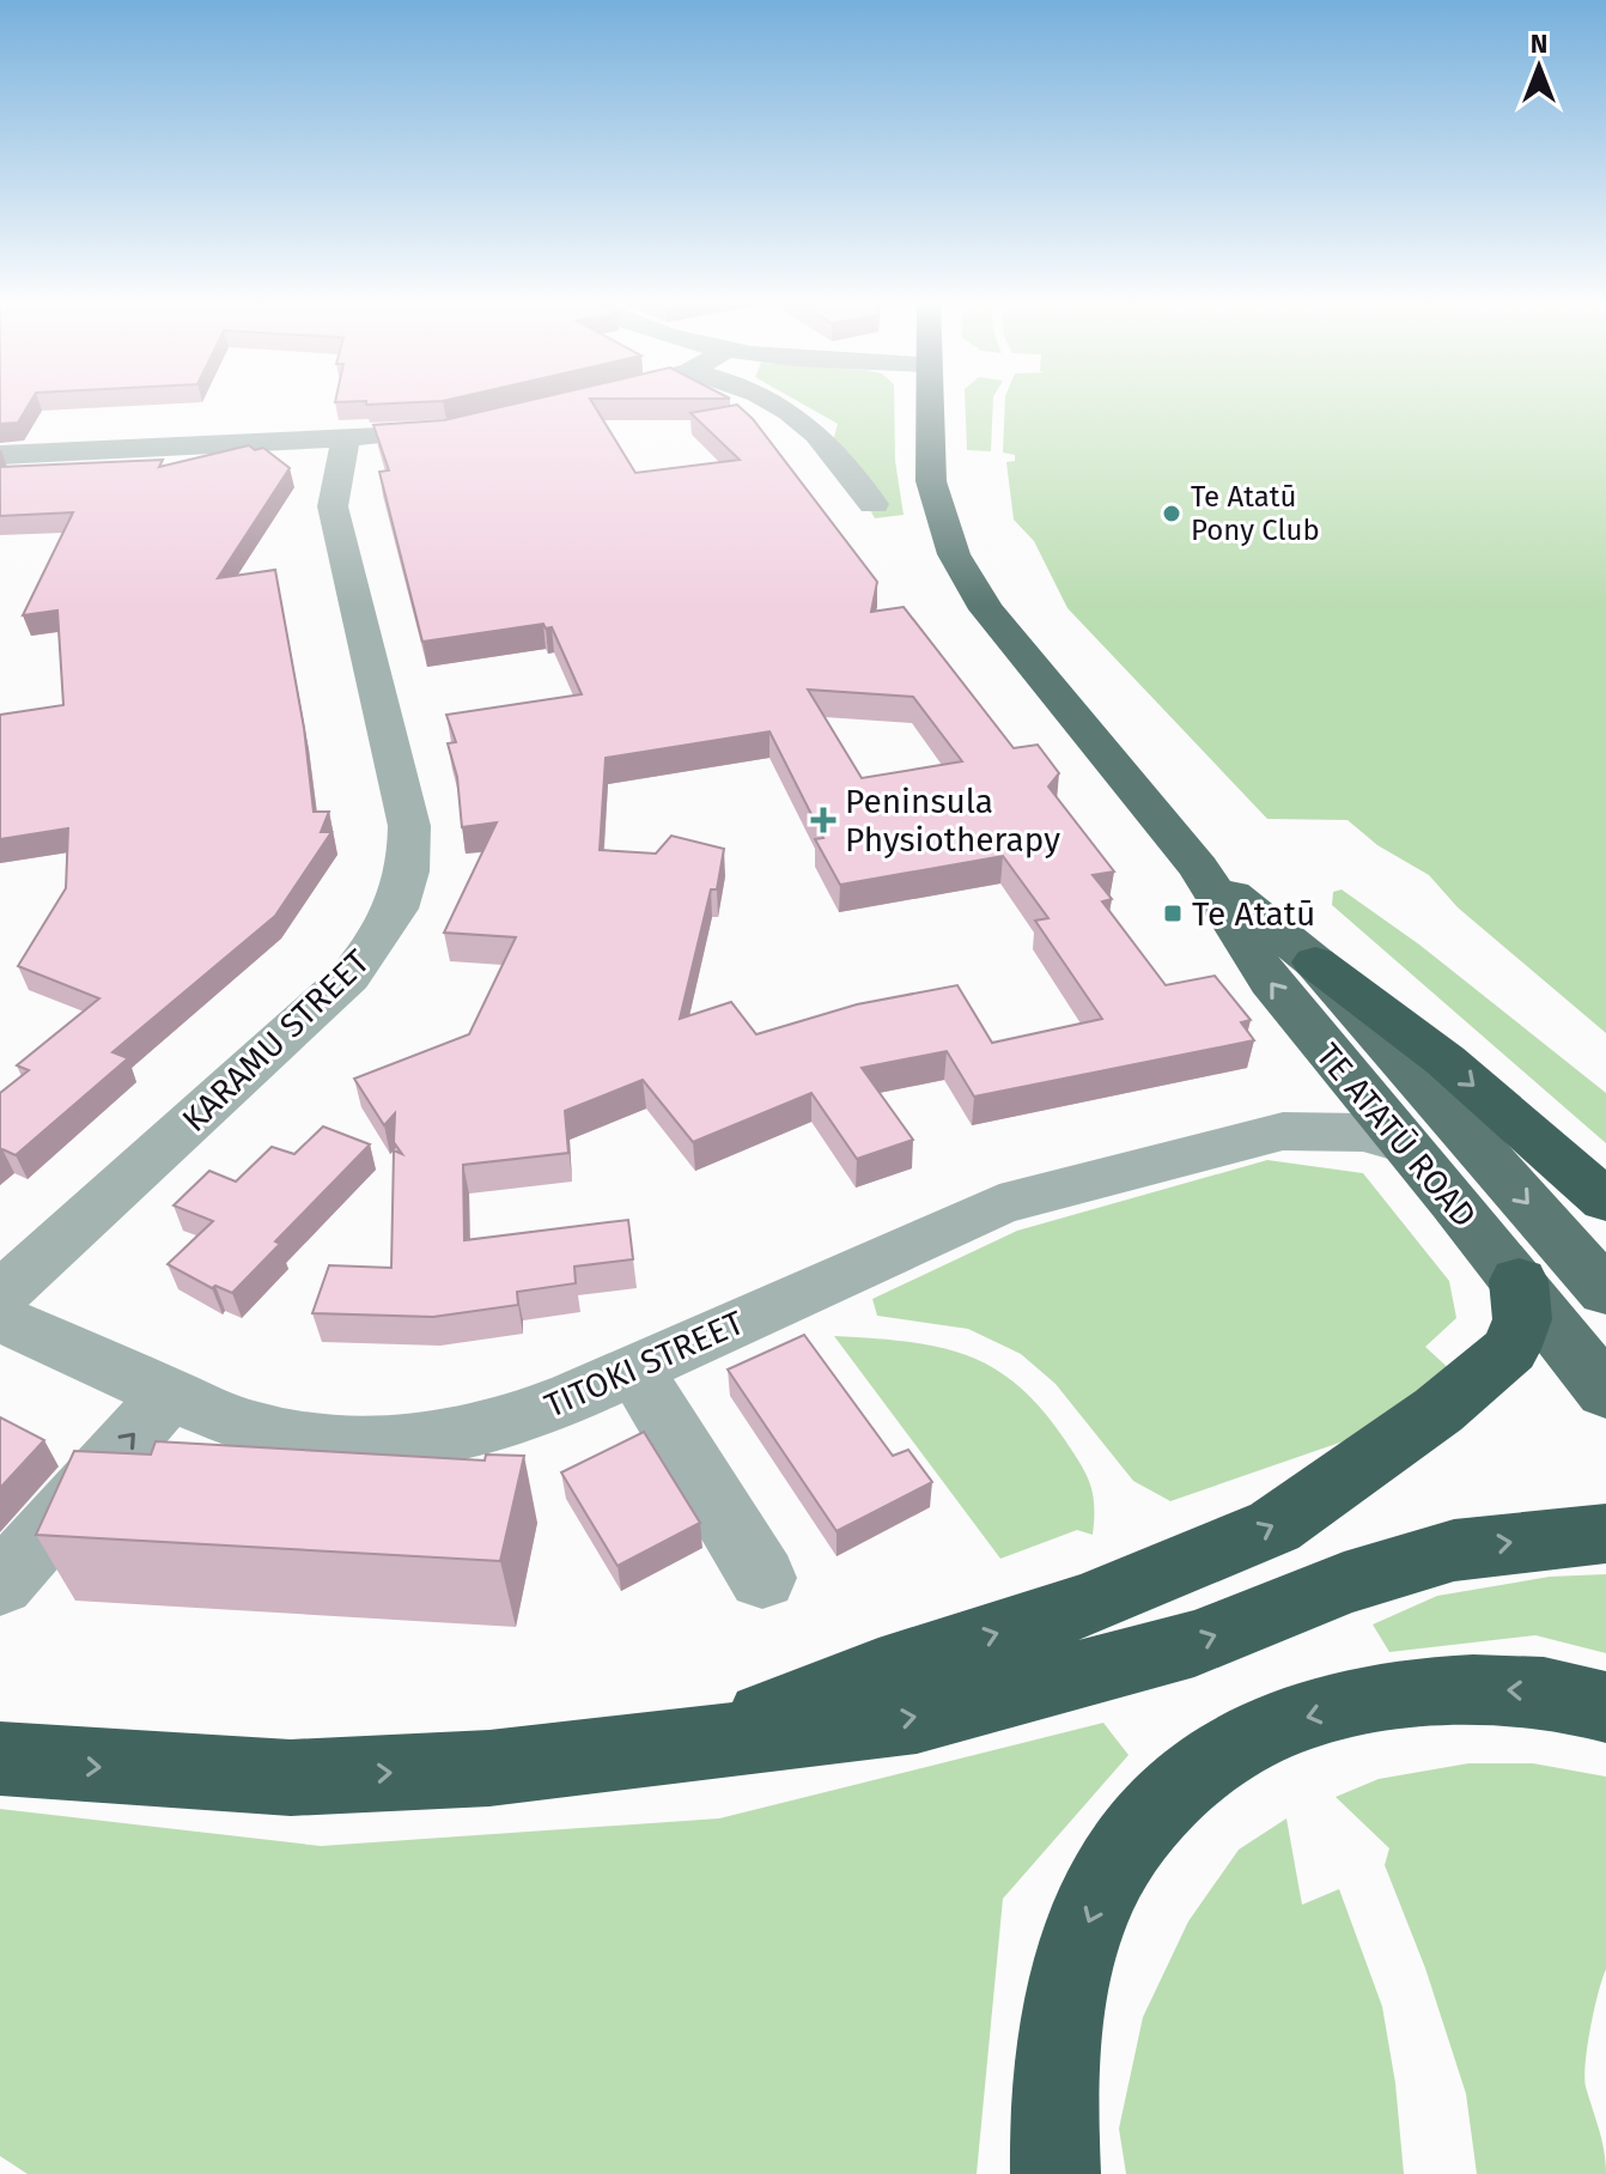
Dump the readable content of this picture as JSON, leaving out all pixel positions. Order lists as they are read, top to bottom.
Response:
{
  "streets": {
    "main road": ["TE ATATŪ ROAD"],
    "street": ["KARAMU STREET", "TITOKI STREET"]
  },
  "crossings": [
    ["TE ATATŪ ROAD", "TITOKI STREET"]
  ],
  "places": {
    "other": ["Te Atatū Pony Club"],
    "health": ["Peninsula Physiotherapy"],
    "transit": ["Te Atatū"]
  },
  "north": "top"
}
